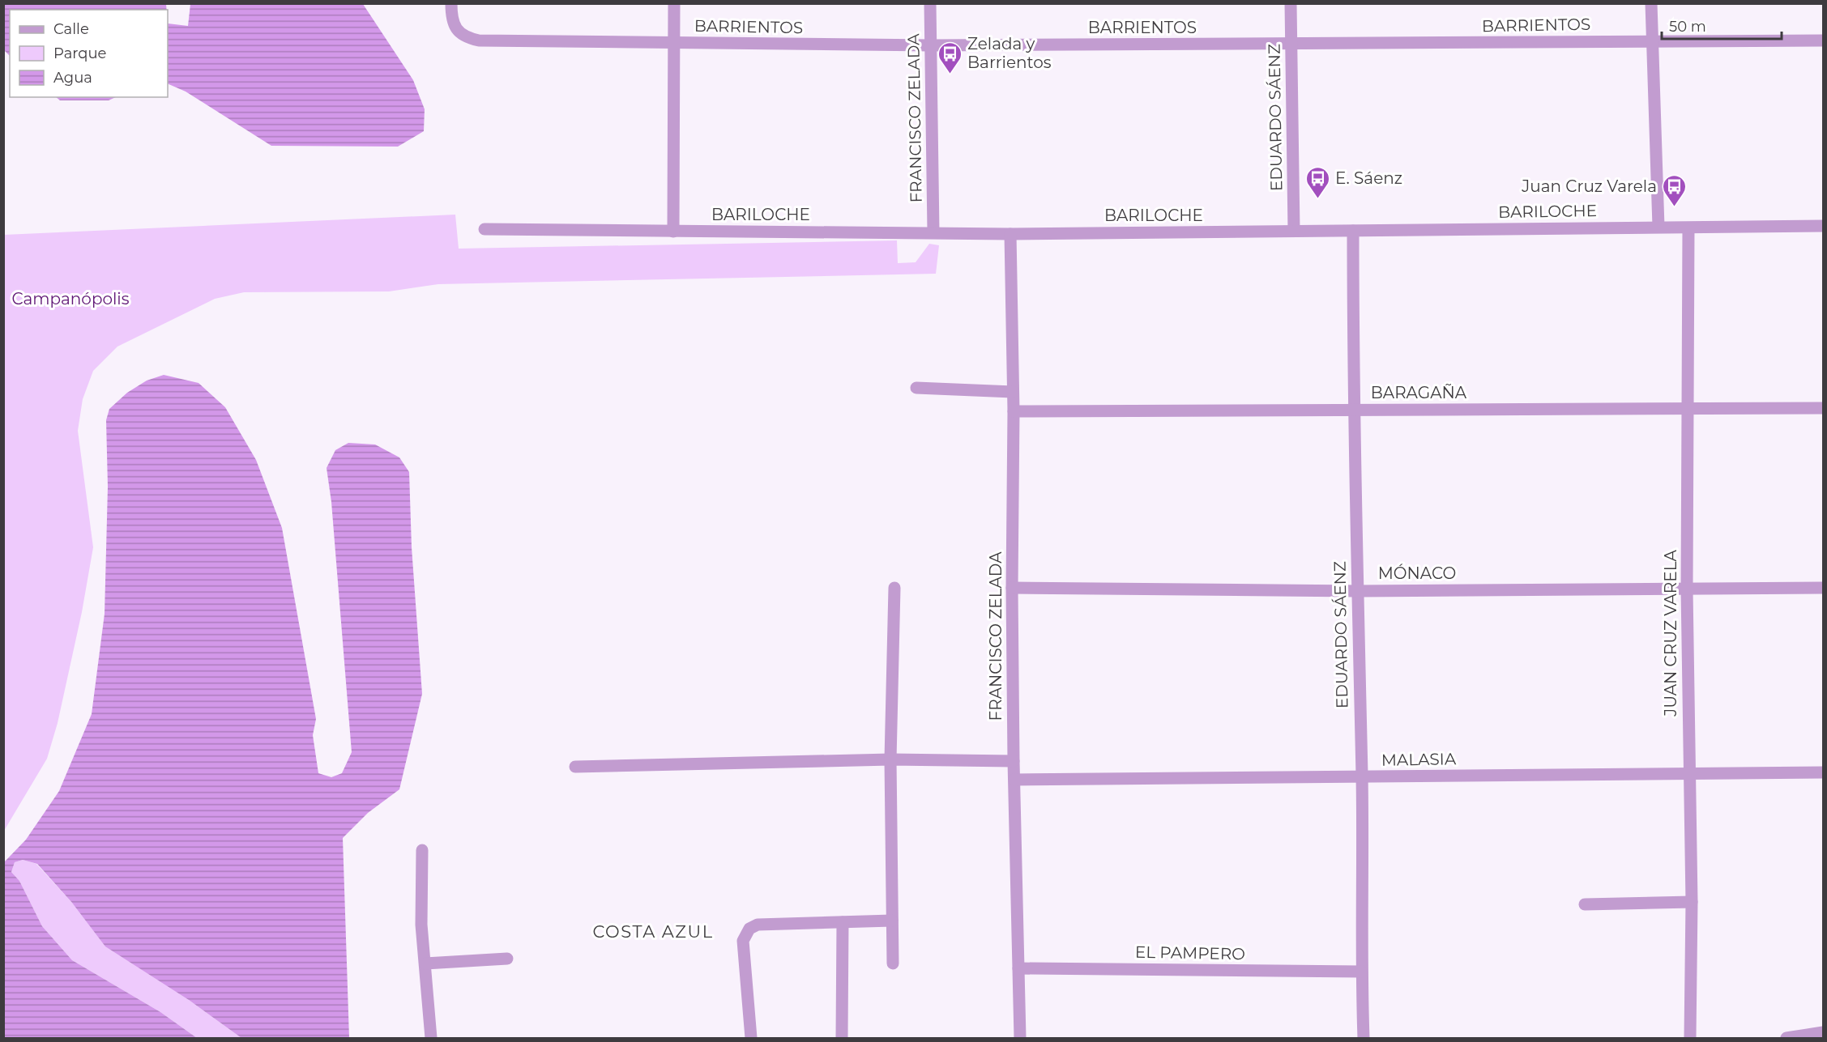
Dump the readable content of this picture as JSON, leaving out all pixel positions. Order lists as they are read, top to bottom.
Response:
{
  "streets": {
    "street": [
      "BARRIENTOS",
      "EDUARDO SÁENZ",
      "FRANCISCO ZELADA",
      "BARILOCHE",
      "BARAGAÑA",
      "MÓNACO",
      "JUAN CRUZ VARELA",
      "MALASIA",
      "EL PAMPERO"
    ]
  },
  "crossings": [
    ["BARRIENTOS", "EDUARDO SÁENZ"],
    ["BARRIENTOS", "FRANCISCO ZELADA"],
    ["EDUARDO SÁENZ", "BARILOCHE"],
    ["EDUARDO SÁENZ", "BARAGAÑA"],
    ["EDUARDO SÁENZ", "MÓNACO"],
    ["EDUARDO SÁENZ", "MALASIA"],
    ["EDUARDO SÁENZ", "EL PAMPERO"],
    ["FRANCISCO ZELADA", "BARILOCHE"],
    ["FRANCISCO ZELADA", "BARAGAÑA"],
    ["FRANCISCO ZELADA", "MÓNACO"],
    ["FRANCISCO ZELADA", "MALASIA"],
    ["FRANCISCO ZELADA", "EL PAMPERO"],
    ["BARILOCHE", "JUAN CRUZ VARELA"],
    ["BARAGAÑA", "JUAN CRUZ VARELA"],
    ["MÓNACO", "JUAN CRUZ VARELA"],
    ["JUAN CRUZ VARELA", "MALASIA"]
  ],
  "districts": ["COSTA AZUL"],
  "parks": ["Campanópolis"],
  "places": {
    "bus stop": ["Zelada y Barrientos", "E. Sáenz", "Juan Cruz Varela"]
  },
  "legend": ["Calle", "Parque", "Agua"],
  "scale_bar": "50 m"
}
